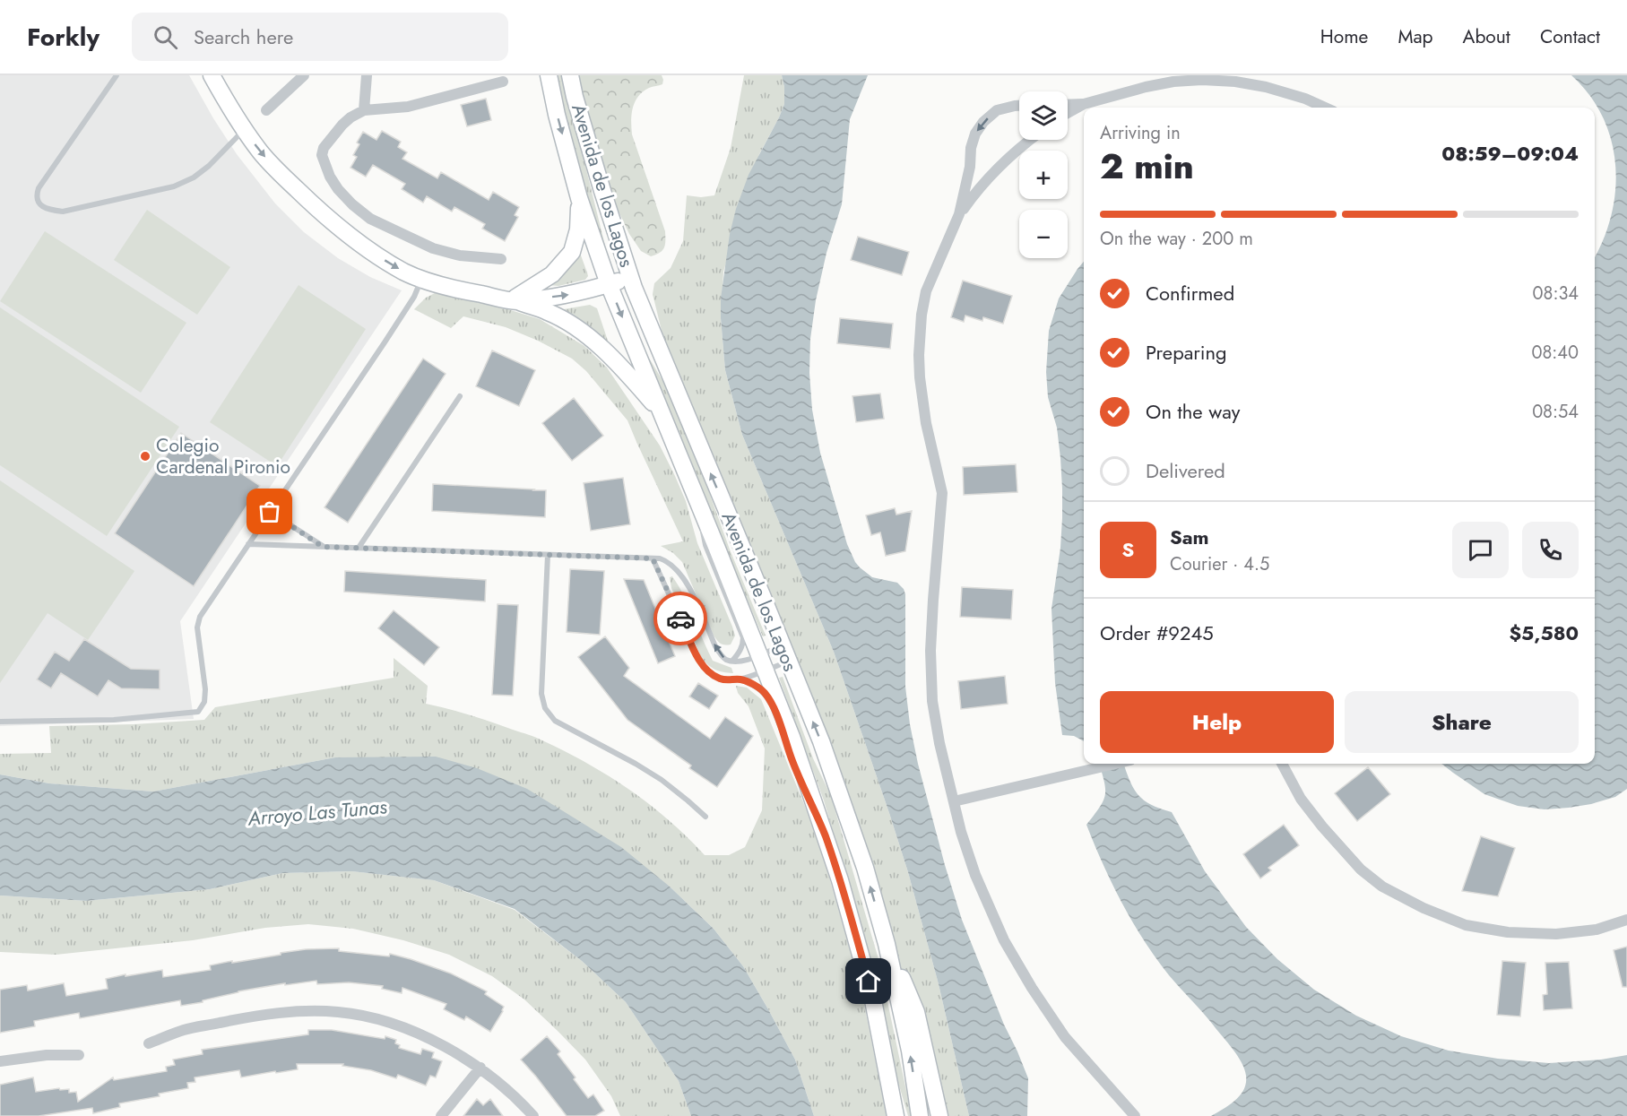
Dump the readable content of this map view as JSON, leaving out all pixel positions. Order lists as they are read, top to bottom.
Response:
{
  "streets": {
    "street": ["Avenida de los Lagos"]
  },
  "water": ["Arroyo Las Tunas"],
  "places": ["Colegio Cardenal Pironio"],
  "page": {
    "header": "Forkly",
    "search": "Search here",
    "nav": [
      "Home",
      "Map",
      "About",
      "Contact"
    ],
    "map_buttons": ["+", "−"],
    "heading": ["2 min", "Arriving in", "08:59–09:04"],
    "panel": [
      "Sam",
      "Courier · 4.5",
      "Order #9245",
      "$5,580"
    ],
    "bar": "On the way · 200 m",
    "list": [
      ["Confirmed", "08:34"],
      ["Preparing", "08:40"],
      ["On the way", "08:54"],
      "Delivered"
    ],
    "round": "S",
    "buttons": ["Help", "Share"]
  }
}
